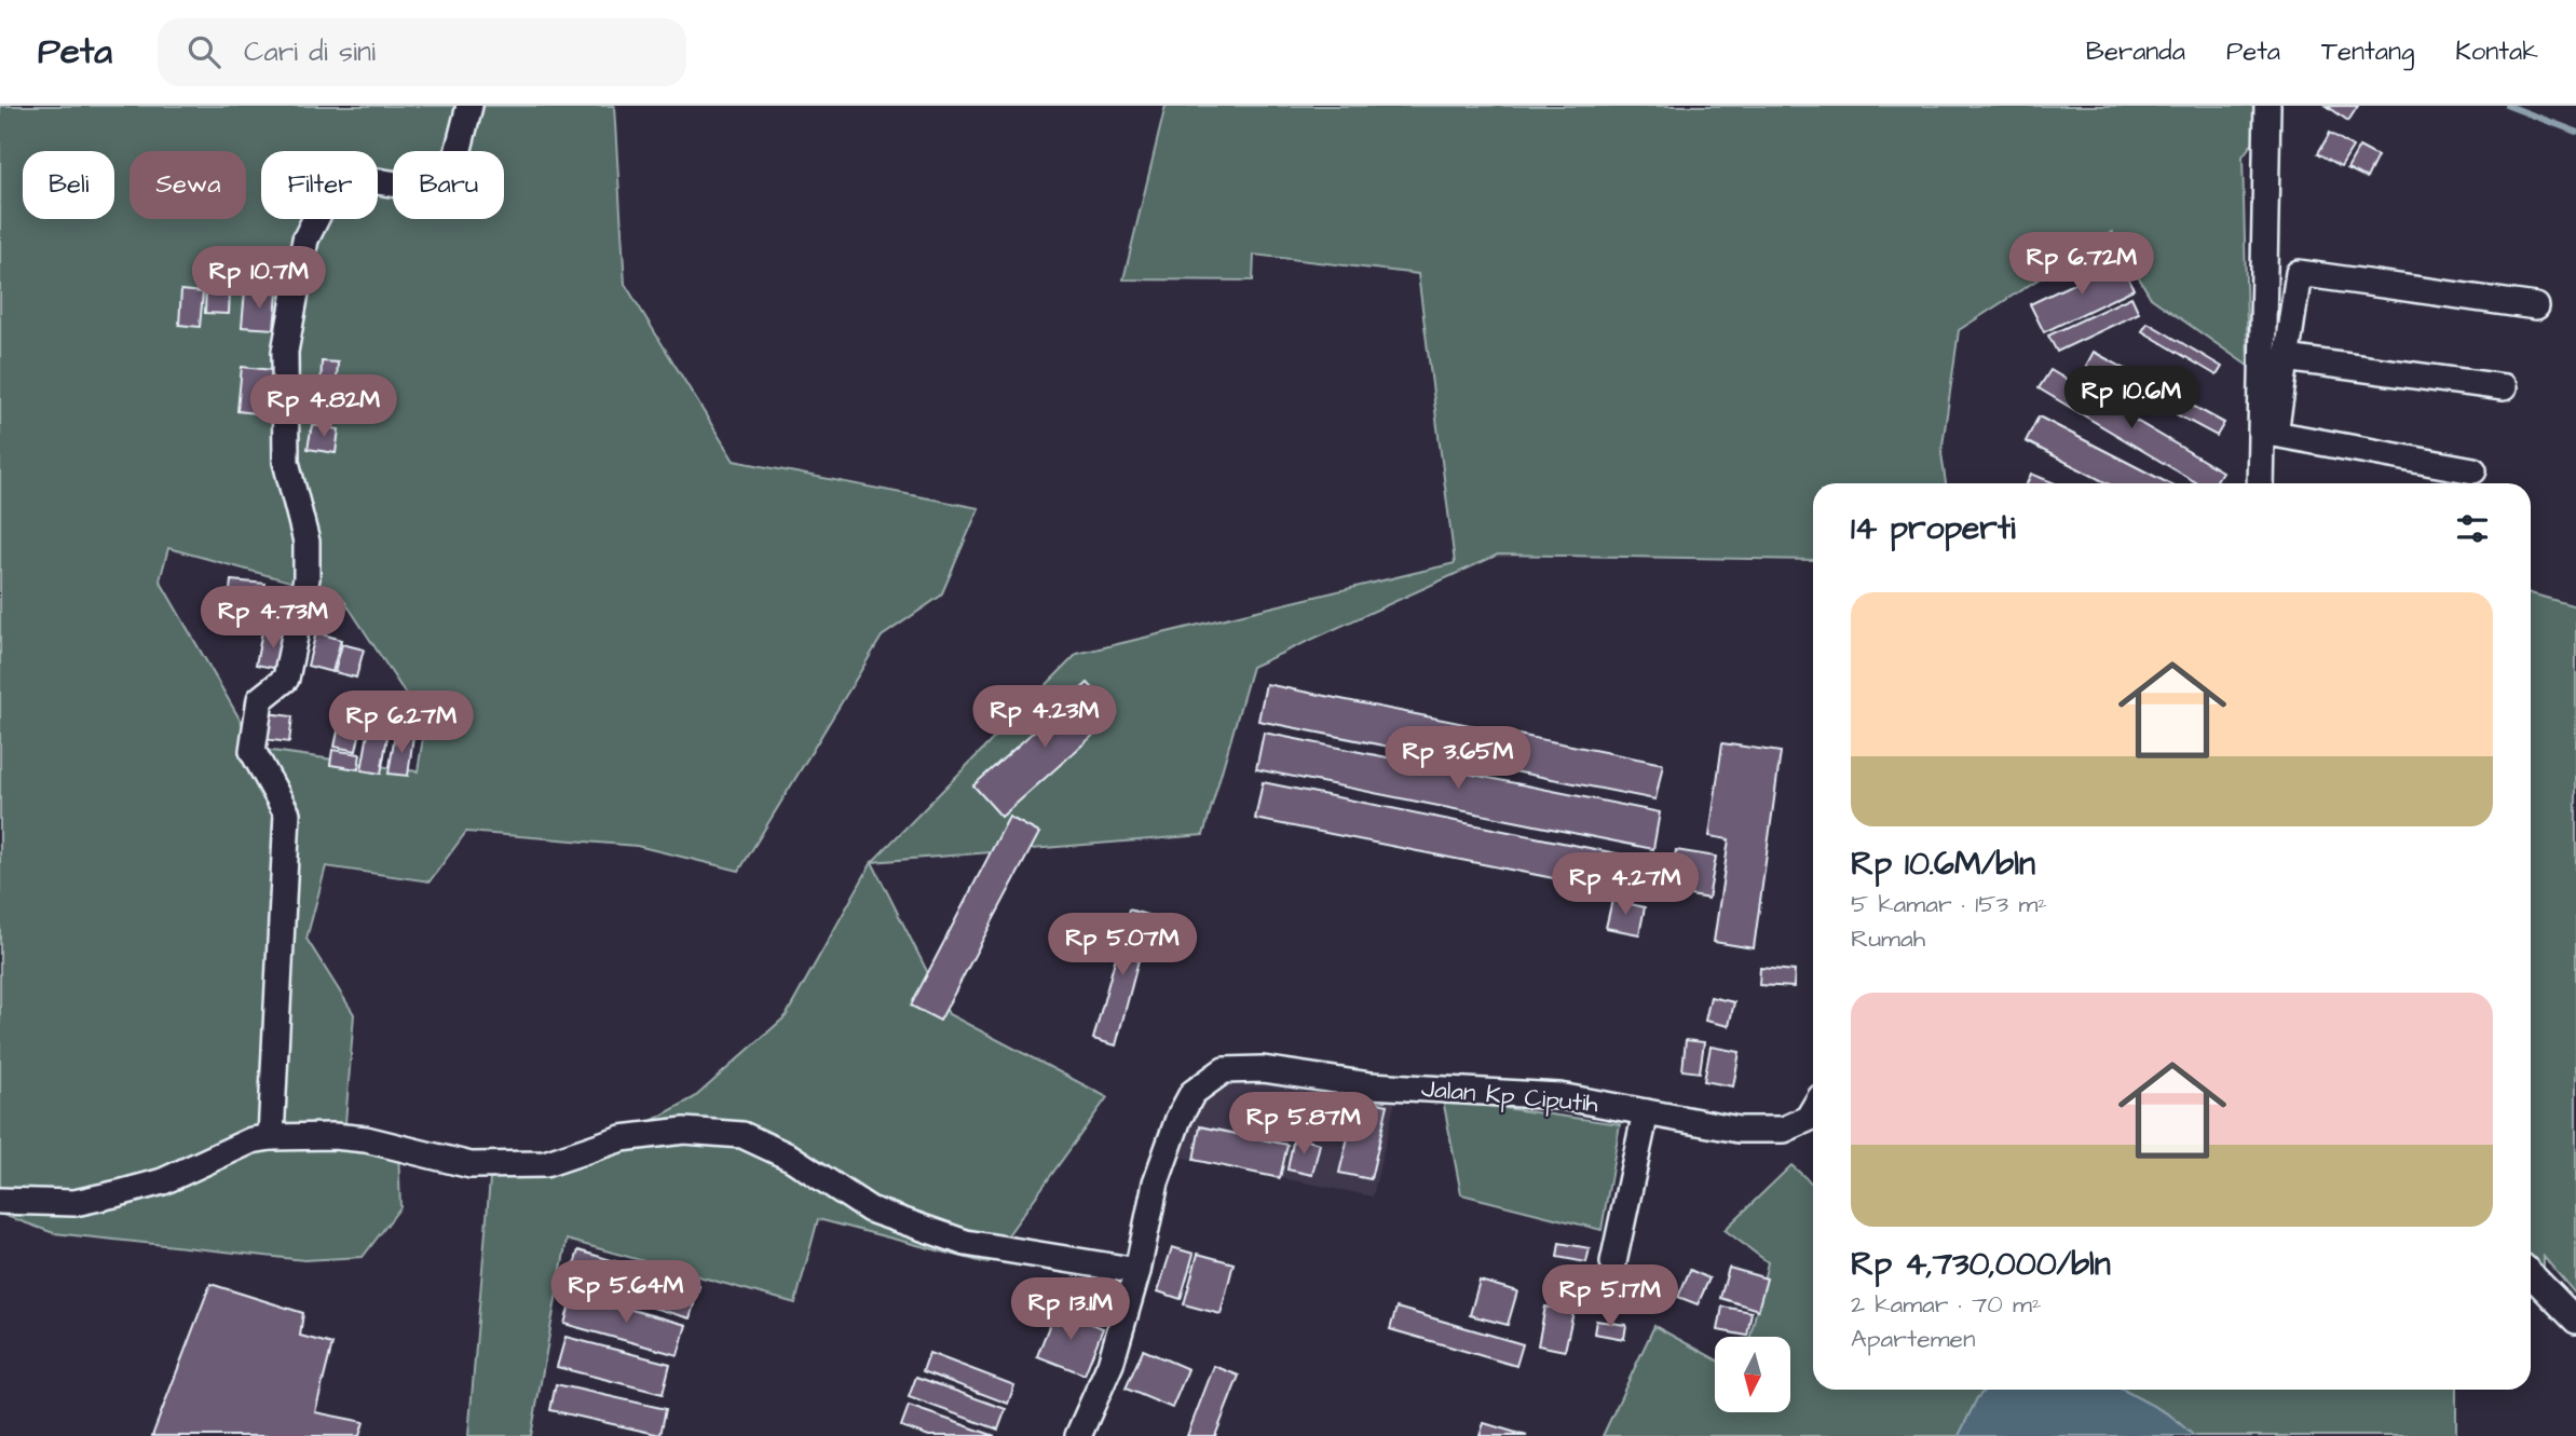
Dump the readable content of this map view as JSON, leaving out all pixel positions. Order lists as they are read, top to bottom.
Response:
{
  "streets": {
    "street": ["Jalan Kp Ciputih"]
  },
  "north": "bottom",
  "page": {
    "header": "Peta",
    "search": "Cari di sini",
    "nav": [
      "Beranda",
      "Peta",
      "Tentang",
      "Kontak"
    ],
    "chip": [
      "Beli",
      "Sewa",
      "Filter",
      "Baru"
    ],
    "price": [
      "Rp 6.72M",
      "Rp 10.7M",
      "Rp 10.6M",
      "Rp 4.82M",
      "Rp 4.73M",
      "Rp 4.23M",
      "Rp 6.27M",
      "Rp 3.65M",
      "Rp 4.27M",
      "Rp 5.07M",
      "Rp 5.87M",
      "Rp 5.64M",
      "Rp 5.17M",
      "Rp 13.1M"
    ],
    "heading": "14 properti",
    "list": [
      {
        "name": "Rp 10.6M/bln",
        "note": "5 kamar · 153 m² · Rumah"
      },
      {
        "name": "Rp 4,730,000/bln",
        "note": "2 kamar · 70 m² · Apartemen"
      }
    ]
  }
}
